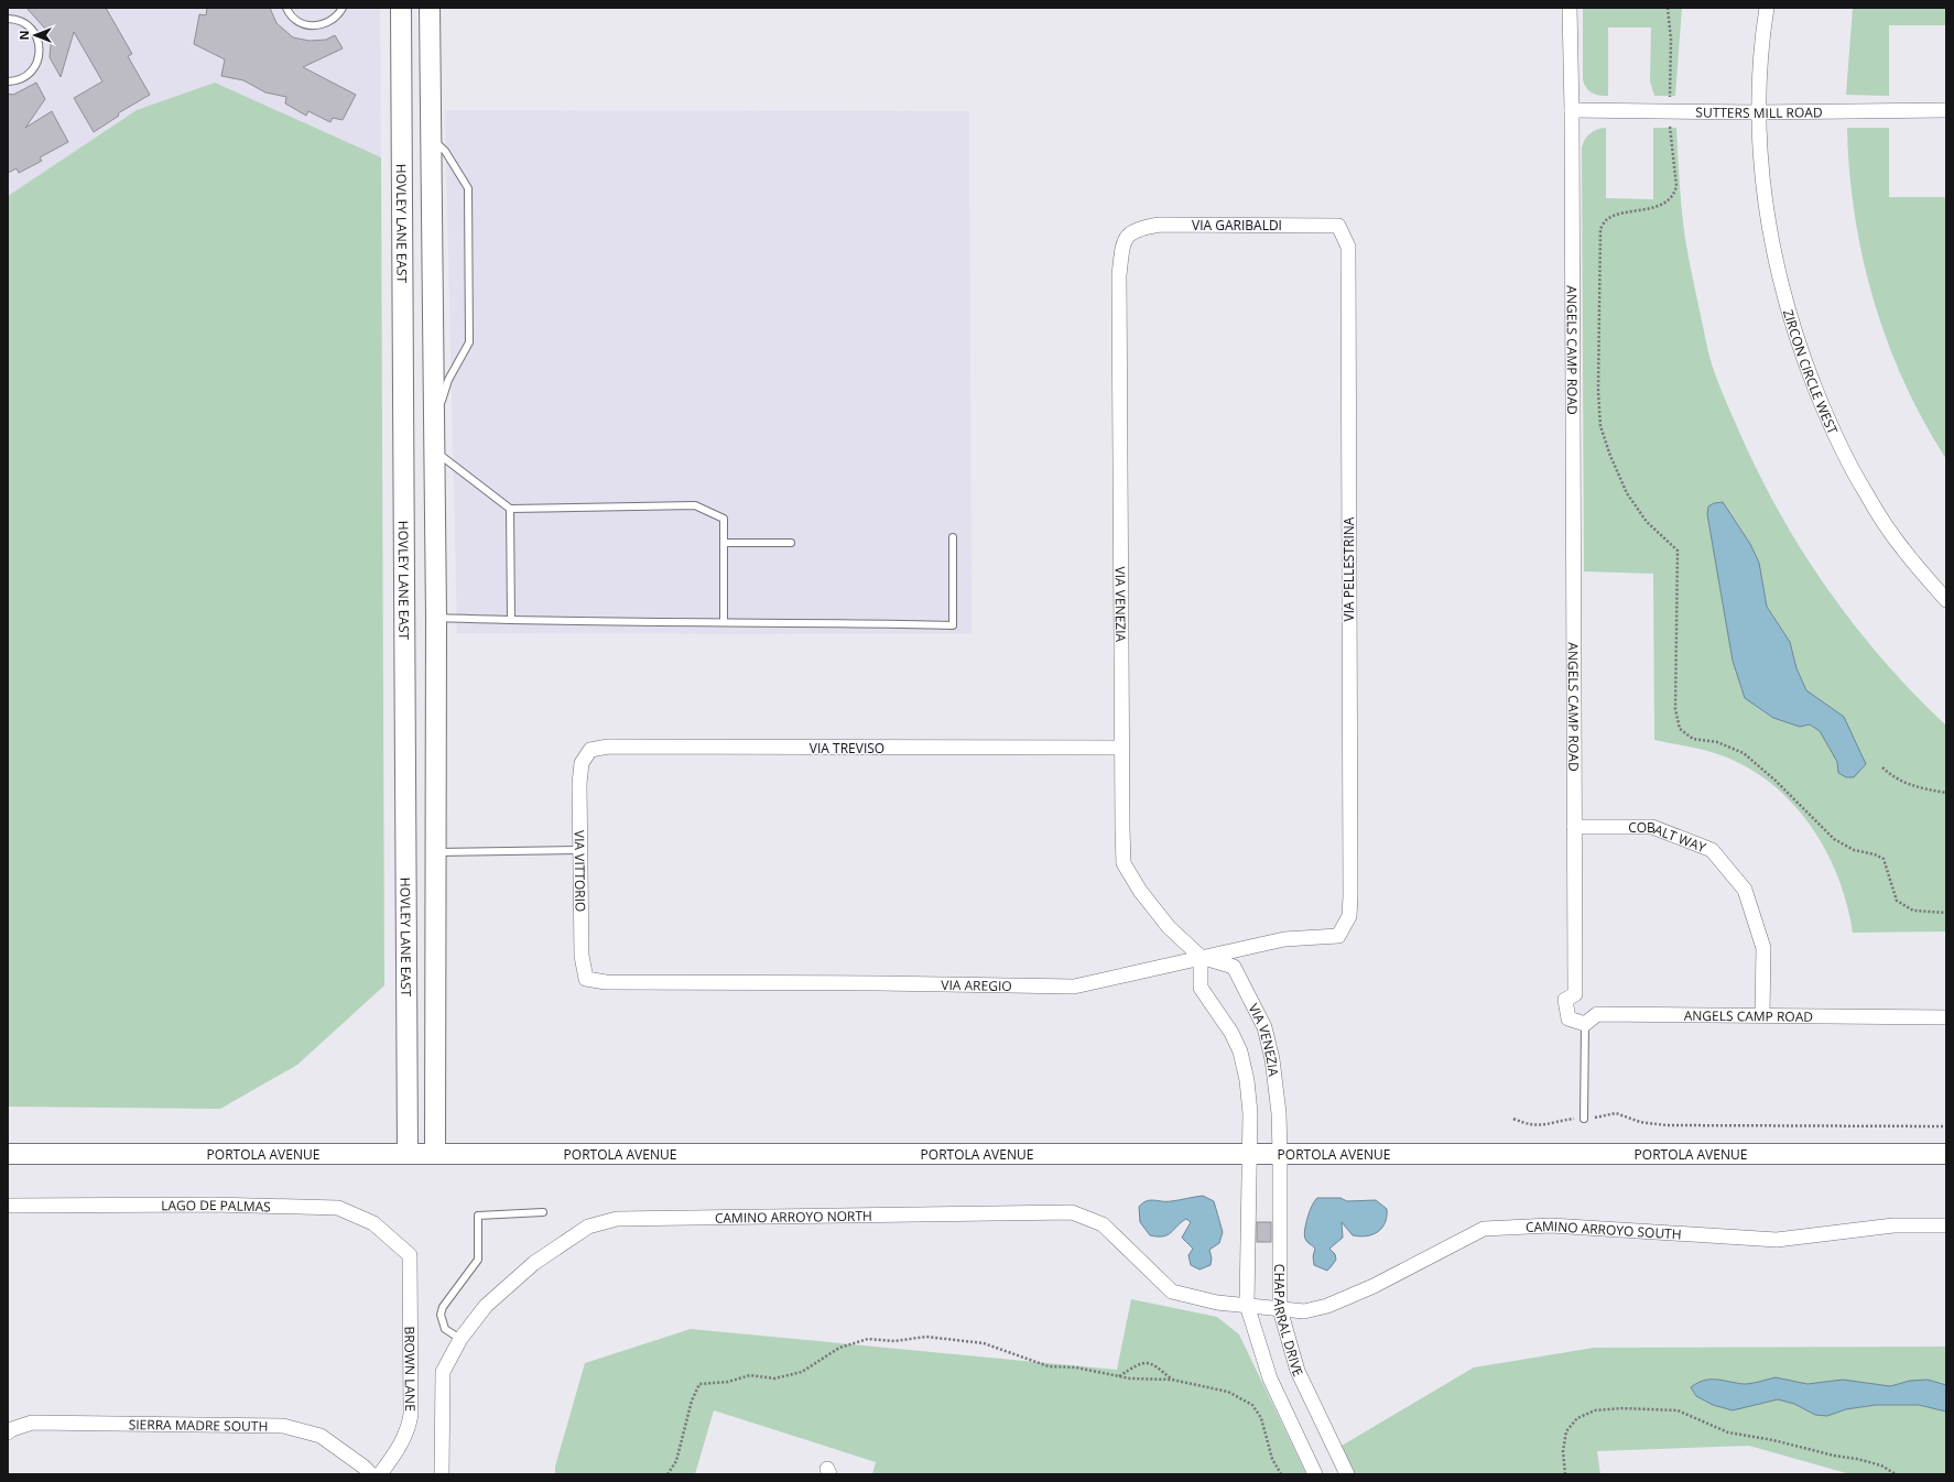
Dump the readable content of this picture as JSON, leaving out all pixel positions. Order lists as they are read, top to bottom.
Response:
{
  "streets": {
    "street": [
      "SUTTERS MILL ROAD",
      "HOVLEY LANE EAST",
      "VIA GARIBALDI",
      "ANGELS CAMP ROAD",
      "ZIRCON CIRCLE WEST",
      "VIA PELLESTRINA",
      "VIA VENEZIA",
      "VIA TREVISO",
      "COBALT WAY",
      "VIA VITTORIO",
      "VIA AREGIO",
      "PORTOLA AVENUE",
      "LAGO DE PALMAS",
      "CAMINO ARROYO NORTH",
      "CAMINO ARROYO SOUTH",
      "CHAPARRAL DRIVE",
      "BROWN LANE",
      "SIERRA MADRE SOUTH"
    ]
  },
  "crossings": [
    ["SUTTERS MILL ROAD", "ANGELS CAMP ROAD"],
    ["SUTTERS MILL ROAD", "ZIRCON CIRCLE WEST"],
    ["HOVLEY LANE EAST", "PORTOLA AVENUE"],
    ["VIA GARIBALDI", "VIA PELLESTRINA"],
    ["VIA GARIBALDI", "VIA VENEZIA"],
    ["ANGELS CAMP ROAD", "COBALT WAY"],
    ["VIA PELLESTRINA", "VIA AREGIO"],
    ["VIA VENEZIA", "VIA TREVISO"],
    ["VIA VENEZIA", "VIA AREGIO"],
    ["VIA VENEZIA", "PORTOLA AVENUE"],
    ["VIA VENEZIA", "CHAPARRAL DRIVE"],
    ["VIA TREVISO", "VIA VITTORIO"],
    ["VIA VITTORIO", "VIA AREGIO"],
    ["PORTOLA AVENUE", "CHAPARRAL DRIVE"],
    ["LAGO DE PALMAS", "BROWN LANE"],
    ["CAMINO ARROYO NORTH", "CAMINO ARROYO SOUTH"],
    ["CAMINO ARROYO NORTH", "CHAPARRAL DRIVE"],
    ["CAMINO ARROYO SOUTH", "CHAPARRAL DRIVE"]
  ],
  "north": "left"
}
